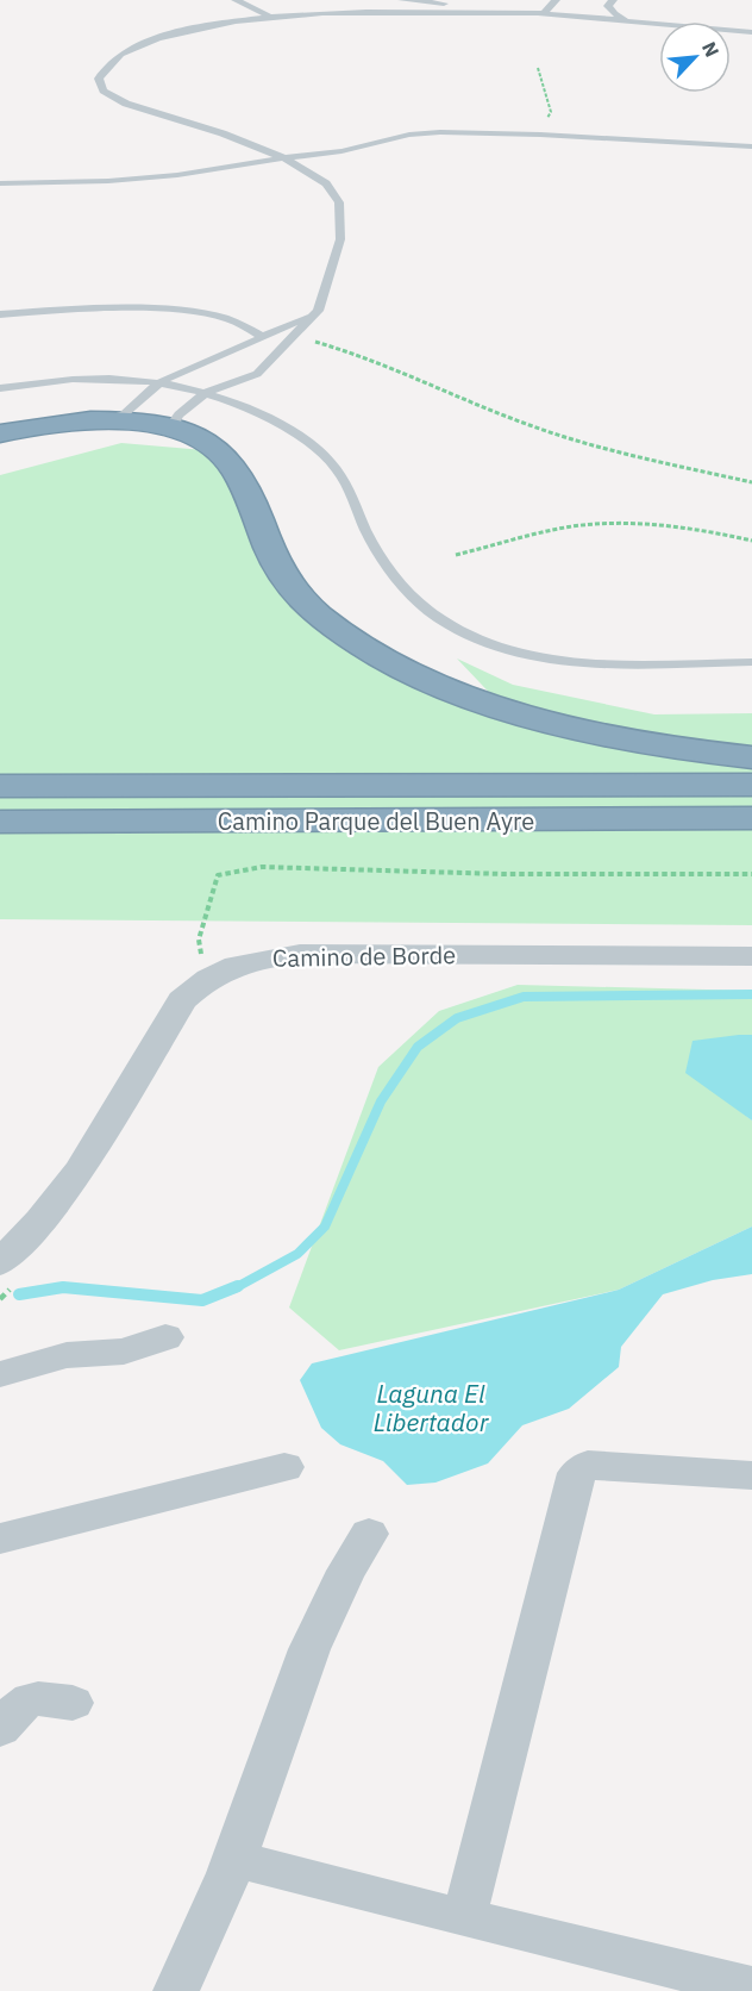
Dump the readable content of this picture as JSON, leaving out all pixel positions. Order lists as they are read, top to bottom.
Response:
{
  "streets": {
    "highway": ["Camino Parque del Buen Ayre"],
    "street": ["Camino de Borde"]
  },
  "water": ["Laguna El Libertador"],
  "north": "top right"
}
